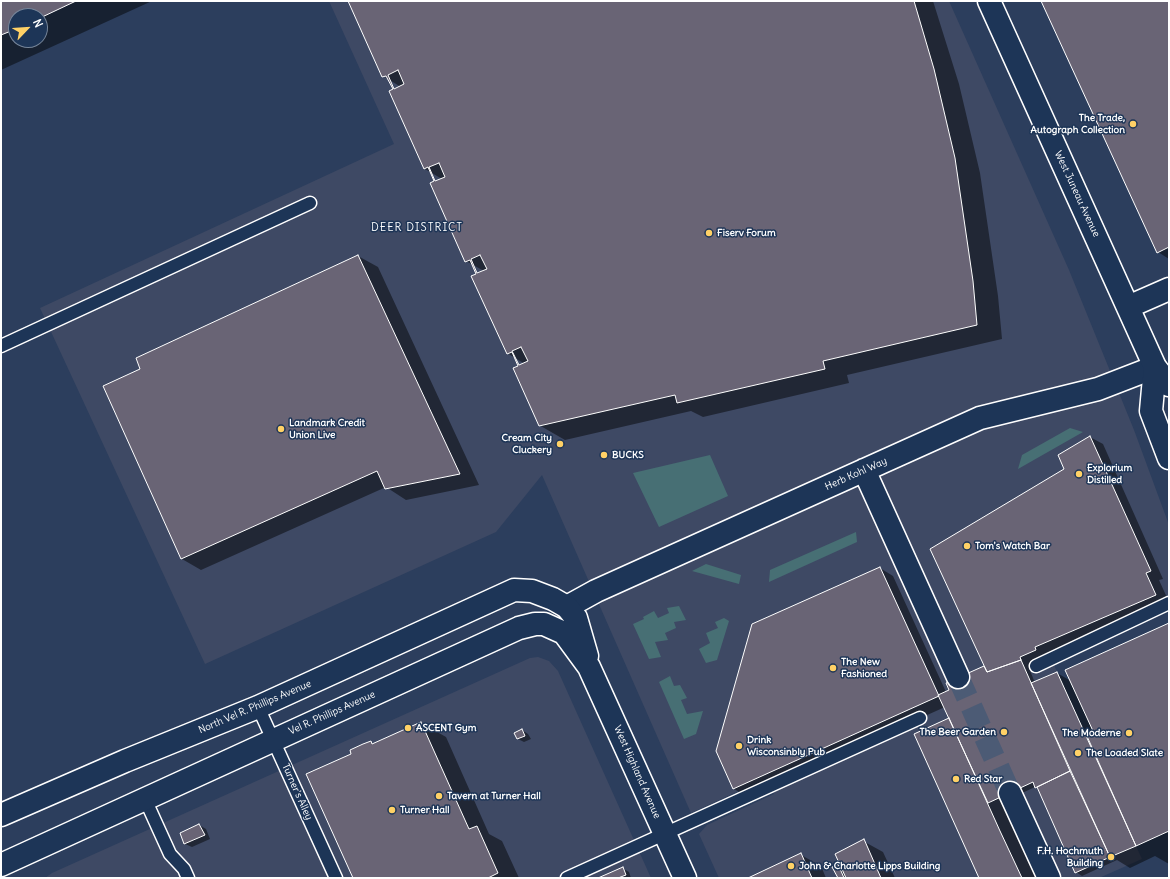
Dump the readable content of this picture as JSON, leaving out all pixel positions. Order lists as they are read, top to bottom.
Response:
{
  "streets": {
    "street": [
      "West Juneau Avenue",
      "Herb Kohl Way",
      "North Vel R. Phillips Avenue",
      "Vel R. Phillips Avenue",
      "West Highland Avenue"
    ],
    "lane": ["Turner's Alley"]
  },
  "crossings": [
    ["West Juneau Avenue", "Herb Kohl Way"],
    ["Herb Kohl Way", "West Highland Avenue"],
    ["North Vel R. Phillips Avenue", "West Highland Avenue"],
    ["North Vel R. Phillips Avenue", "Turner's Alley"],
    ["Vel R. Phillips Avenue", "West Highland Avenue"],
    ["Vel R. Phillips Avenue", "Turner's Alley"]
  ],
  "districts": ["DEER DISTRICT"],
  "places": [
    "The Trade, Autograph Collection",
    "Fiserv Forum",
    "Landmark Credit Union Live",
    "Cream City Cluckery",
    "BUCKS",
    "Explorium Distilled",
    "Tom's Watch Bar",
    "The New Fashioned",
    "ASCENT Gym",
    "The Beer Garden",
    "The Moderne",
    "Drink Wisconsinbly Pub",
    "The Loaded Slate",
    "Red Star",
    "Tavern at Turner Hall",
    "Turner Hall",
    "F.H. Hochmuth Building",
    "John & Charlotte Lipps Building"
  ],
  "north": "top right"
}
